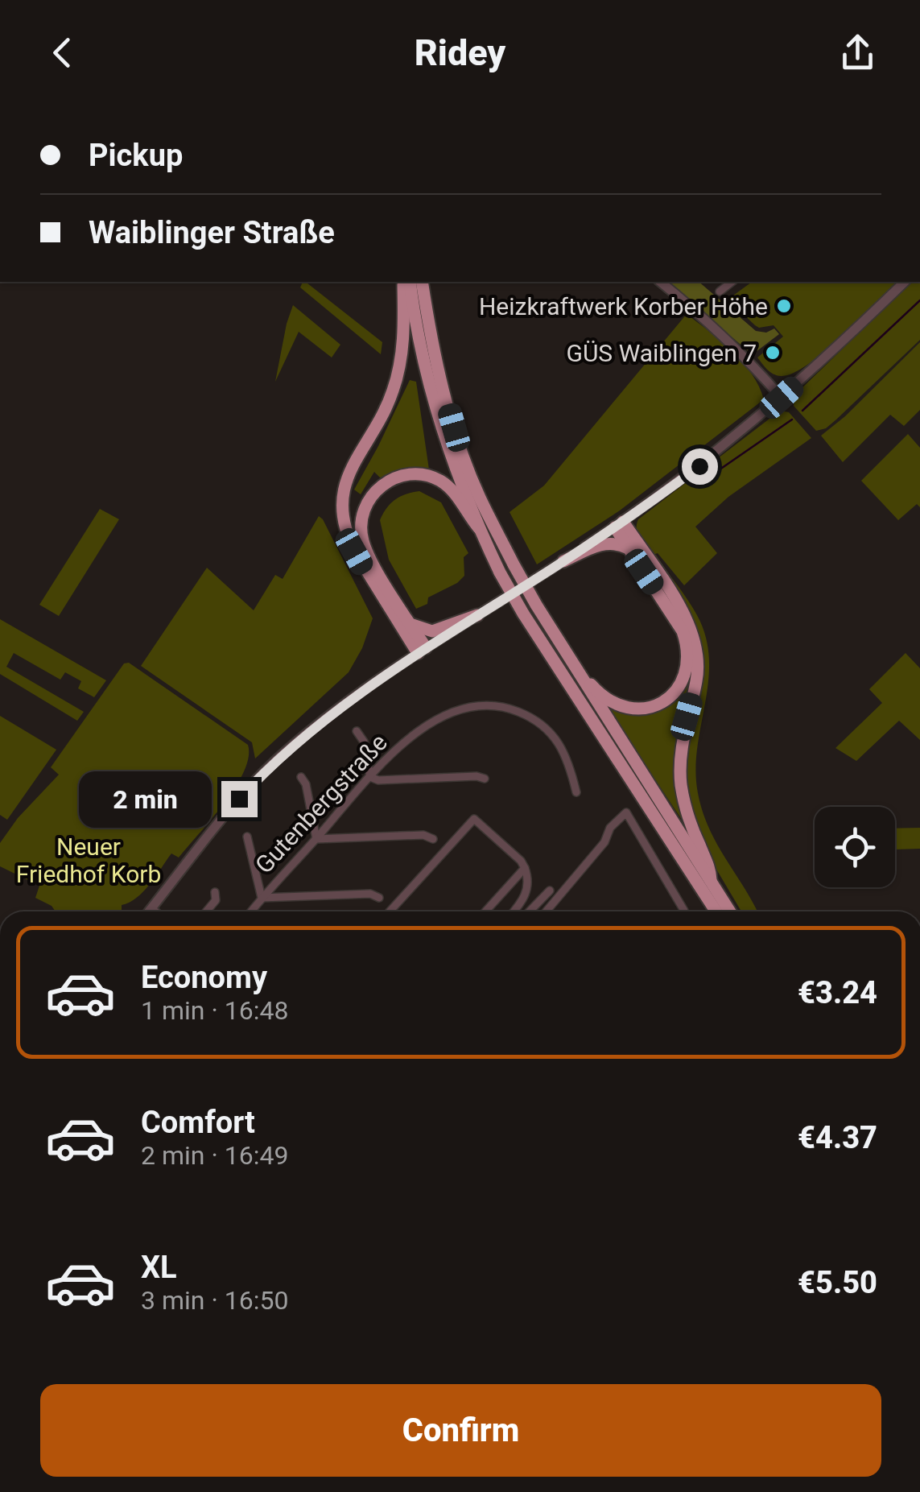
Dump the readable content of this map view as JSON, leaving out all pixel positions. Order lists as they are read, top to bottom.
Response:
{
  "streets": {
    "street": ["Gutenbergstraße"]
  },
  "parks": ["Neuer Friedhof Korb"],
  "places": ["Heizkraftwerk Korber Höhe", "GÜS Waiblingen 7"],
  "page": {
    "header": "Ridey",
    "banner": ["Pickup", "Waiblinger Straße"],
    "bubble": "2 min",
    "list": [
      {
        "name": "Economy",
        "note": "1 min · 16:48",
        "value": "€3.24"
      },
      {
        "name": "Comfort",
        "note": "2 min · 16:49",
        "value": "€4.37"
      },
      {
        "name": "XL",
        "note": "3 min · 16:50",
        "value": "€5.50"
      }
    ],
    "buttons": "Confirm"
  }
}
